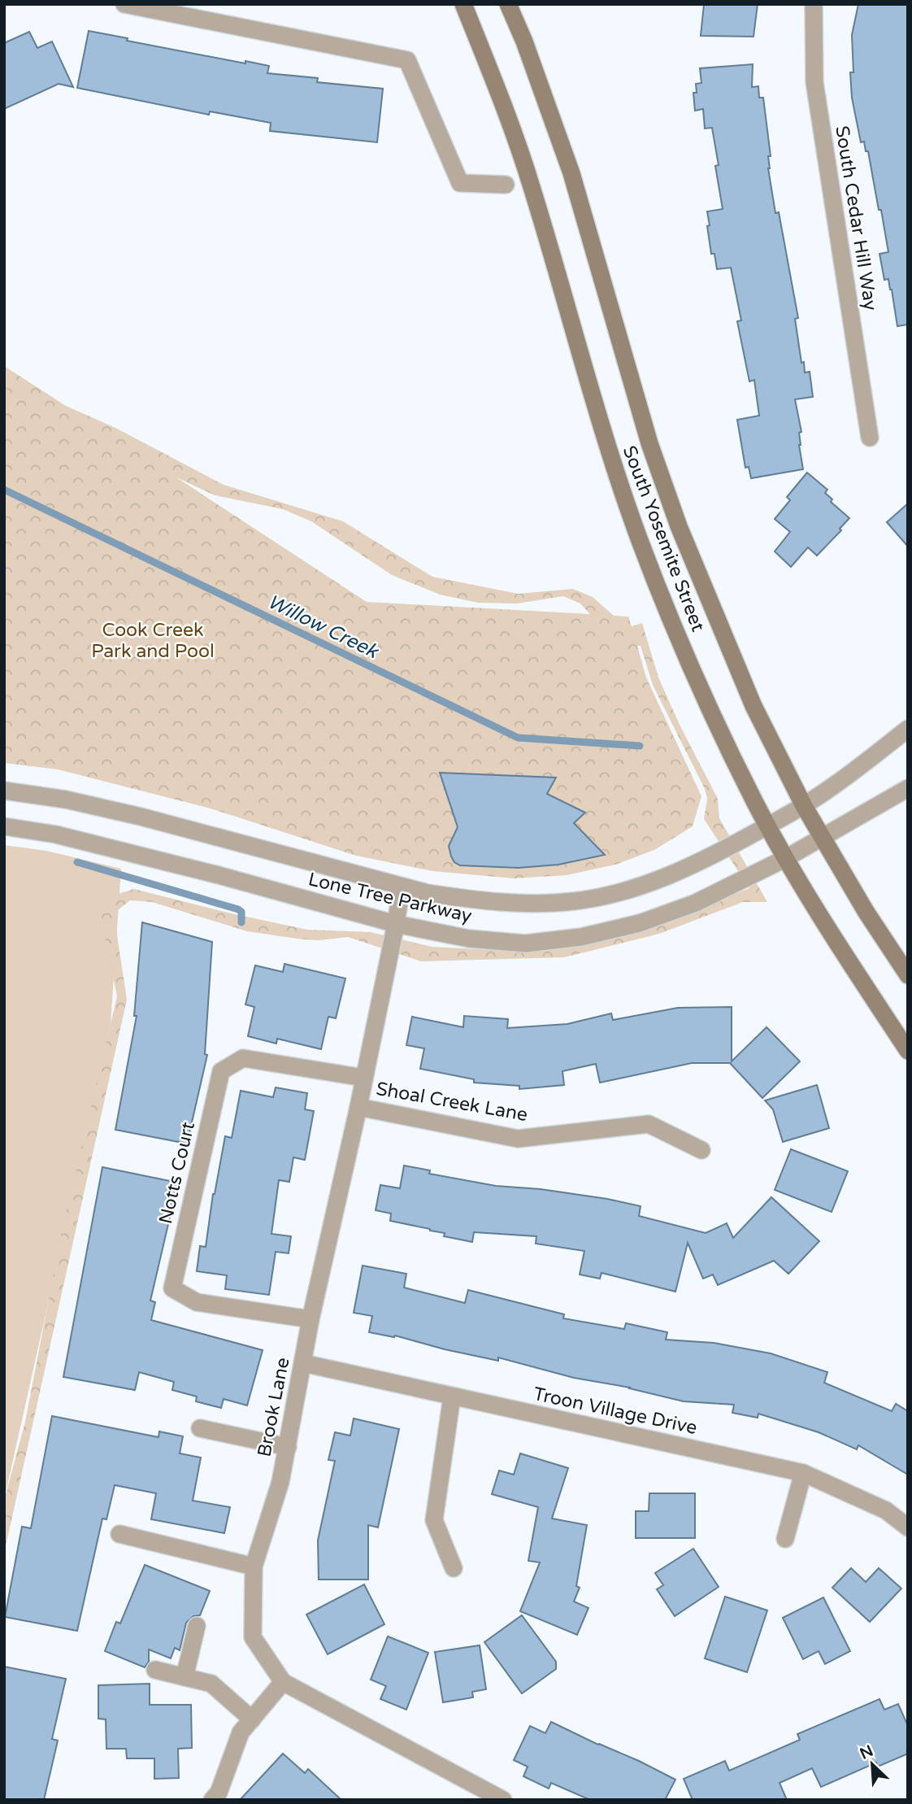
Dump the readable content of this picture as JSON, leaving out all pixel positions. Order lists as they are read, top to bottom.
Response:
{
  "streets": {
    "main road": ["South Yosemite Street"],
    "street": [
      "South Cedar Hill Way",
      "Lone Tree Parkway",
      "Shoal Creek Lane",
      "Notts Court",
      "Brook Lane",
      "Troon Village Drive"
    ]
  },
  "crossings": [
    ["South Yosemite Street", "Lone Tree Parkway"],
    ["Lone Tree Parkway", "Brook Lane"],
    ["Shoal Creek Lane", "Brook Lane"],
    ["Notts Court", "Brook Lane"],
    ["Brook Lane", "Troon Village Drive"]
  ],
  "water": ["Willow Creek"],
  "parks": ["Cook Creek Park and Pool"],
  "north": "top left"
}
